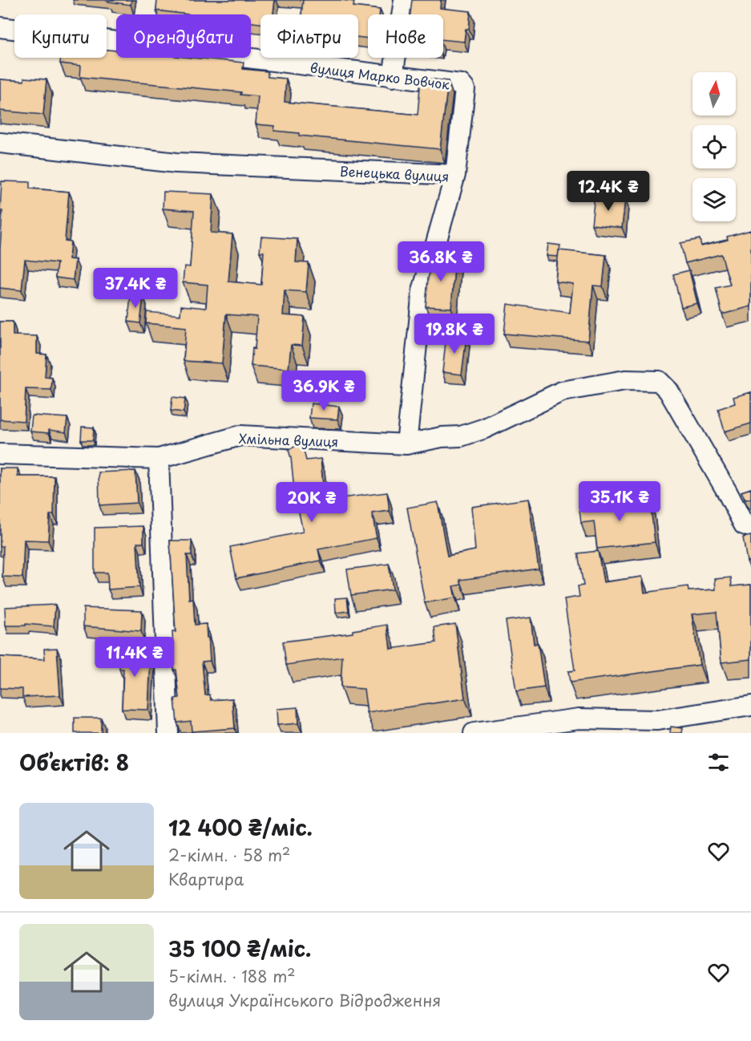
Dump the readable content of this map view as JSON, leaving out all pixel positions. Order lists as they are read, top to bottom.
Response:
{
  "streets": {
    "street": ["вулиця Марко Вовчок", "Венецька вулиця", "Хмільна вулиця"]
  },
  "crossings": [
    ["вулиця Марко Вовчок", "Венецька вулиця"],
    ["Венецька вулиця", "Хмільна вулиця"]
  ],
  "north": "top",
  "page": {
    "chip": [
      "Купити",
      "Орендувати",
      "Фільтри",
      "Нове"
    ],
    "price": [
      "12.4K ₴",
      "36.8K ₴",
      "37.4K ₴",
      "19.8K ₴",
      "36.9K ₴",
      "35.1K ₴",
      "20K ₴",
      "11.4K ₴"
    ],
    "heading": "Об’єктів: 8",
    "list": [
      {
        "name": "12 400 ₴/міс.",
        "note": "2-кімн. · 58 m² · Квартира"
      },
      {
        "name": "35 100 ₴/міс.",
        "note": "5-кімн. · 188 m² · вулиця Українського Відродження"
      }
    ]
  }
}
